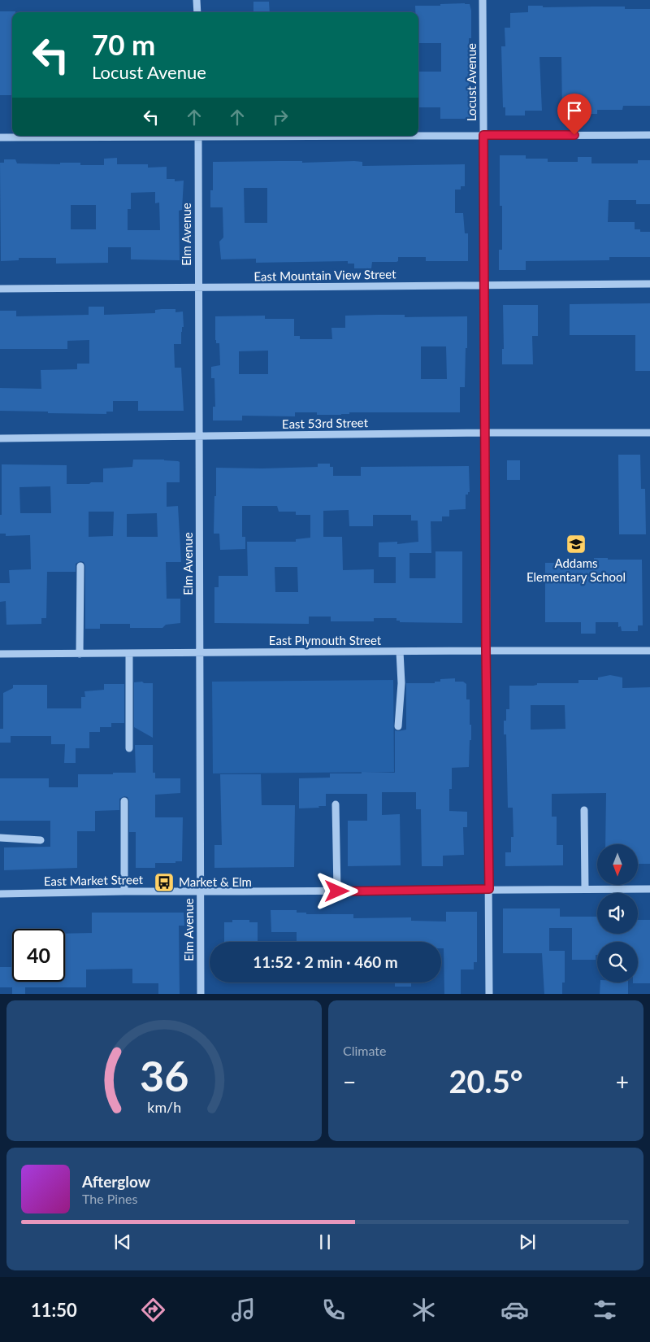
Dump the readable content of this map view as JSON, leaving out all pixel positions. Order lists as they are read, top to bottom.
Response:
{
  "streets": {
    "street": [
      "Locust Avenue",
      "Elm Avenue",
      "East Mountain View Street",
      "East 53rd Street",
      "East Plymouth Street",
      "East Market Street"
    ]
  },
  "crossings": [
    ["Locust Avenue", "East Mountain View Street"],
    ["Locust Avenue", "East 53rd Street"],
    ["Locust Avenue", "East Plymouth Street"],
    ["Locust Avenue", "East Market Street"],
    ["Elm Avenue", "East Mountain View Street"],
    ["Elm Avenue", "East 53rd Street"],
    ["Elm Avenue", "East Plymouth Street"],
    ["Elm Avenue", "East Market Street"]
  ],
  "places": {
    "school or university": ["Addams Elementary School"],
    "bus stop": ["Market & Elm"]
  },
  "north": "bottom",
  "page": {
    "turn": ["70 m", "Locust Avenue"],
    "limit": "40",
    "trip": "11:52 · 2 min · 460 m",
    "tile": "Climate",
    "heat": ["−", "20.5°", "+"],
    "song": ["Afterglow", "The Pines"],
    "tabs": "11:50",
    "gauge": ["36", "km/h"]
  }
}
